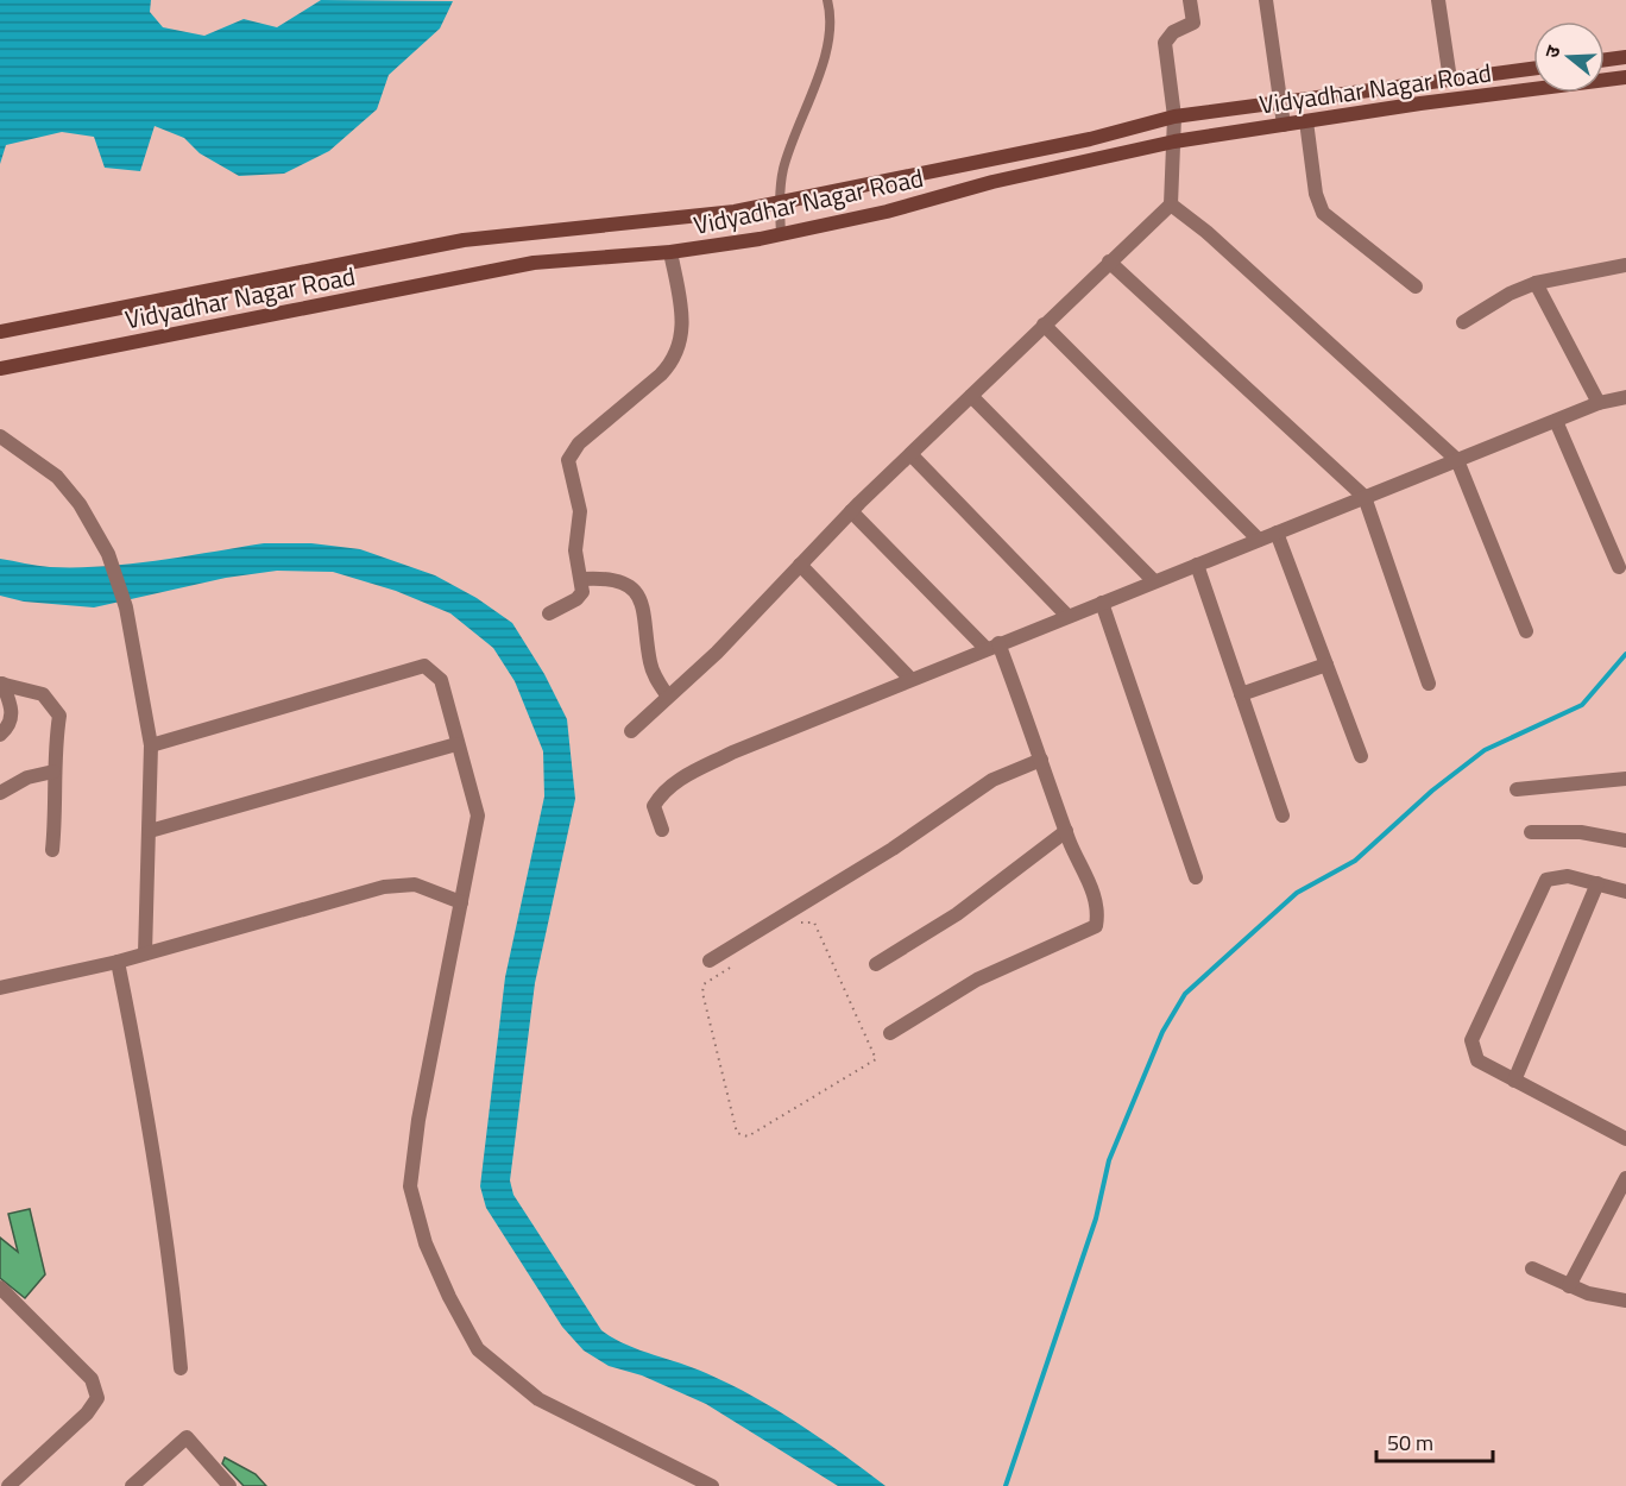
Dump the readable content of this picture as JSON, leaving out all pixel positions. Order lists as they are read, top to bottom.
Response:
{
  "streets": {
    "main road": ["Vidyadhar Nagar Road"]
  },
  "scale_bar": "50 m",
  "north": "left"
}
